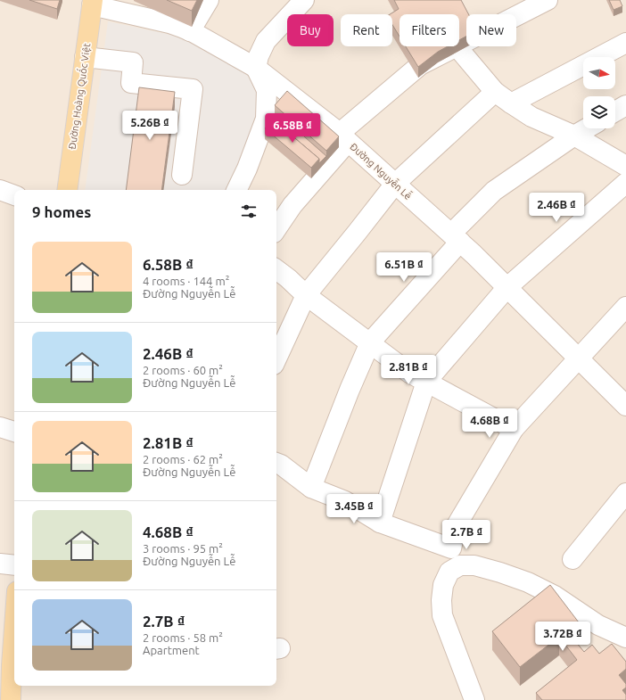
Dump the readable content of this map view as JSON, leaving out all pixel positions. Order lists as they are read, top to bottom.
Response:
{
  "streets": {
    "main road": ["Đường Hoàng Quốc Việt"],
    "street": ["Đường Nguyễn Lễ"]
  },
  "crossings": [
    ["Đường Hoàng Quốc Việt", "Đường Nguyễn Lễ"]
  ],
  "north": "right",
  "page": {
    "chip": [
      "Buy",
      "Rent",
      "Filters",
      "New"
    ],
    "price": [
      "5.26B ₫",
      "6.58B ₫",
      "2.46B ₫",
      "6.51B ₫",
      "2.81B ₫",
      "4.68B ₫",
      "3.45B ₫",
      "2.7B ₫",
      "3.72B ₫"
    ],
    "heading": "9 homes",
    "list": [
      {
        "name": "6.58B ₫",
        "note": "4 rooms · 144 m² · Đường Nguyễn Lễ"
      },
      {
        "name": "2.46B ₫",
        "note": "2 rooms · 60 m² · Đường Nguyễn Lễ"
      },
      {
        "name": "2.81B ₫",
        "note": "2 rooms · 62 m² · Đường Nguyễn Lễ"
      },
      {
        "name": "4.68B ₫",
        "note": "3 rooms · 95 m² · Đường Nguyễn Lễ"
      },
      {
        "name": "2.7B ₫",
        "note": "2 rooms · 58 m² · Apartment"
      }
    ]
  }
}
